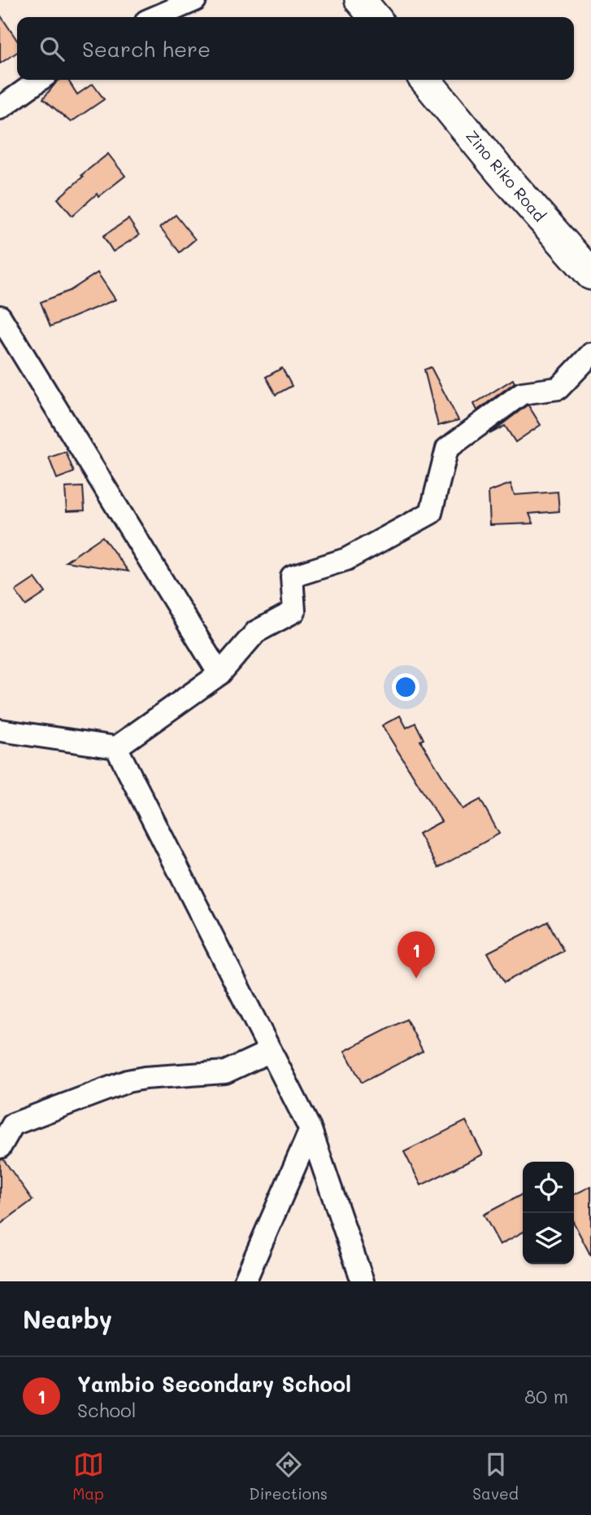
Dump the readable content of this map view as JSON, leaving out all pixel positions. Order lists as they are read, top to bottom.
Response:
{
  "streets": {
    "street": ["Zino Riko Road"]
  },
  "page": {
    "search": "Search here",
    "pins": "1",
    "heading": "Nearby",
    "list": [
      {
        "mark": "1",
        "name": "Yambio Secondary School",
        "note": "School",
        "value": "80 m"
      }
    ],
    "nav": ["Map", "Directions", "Saved"]
  }
}
